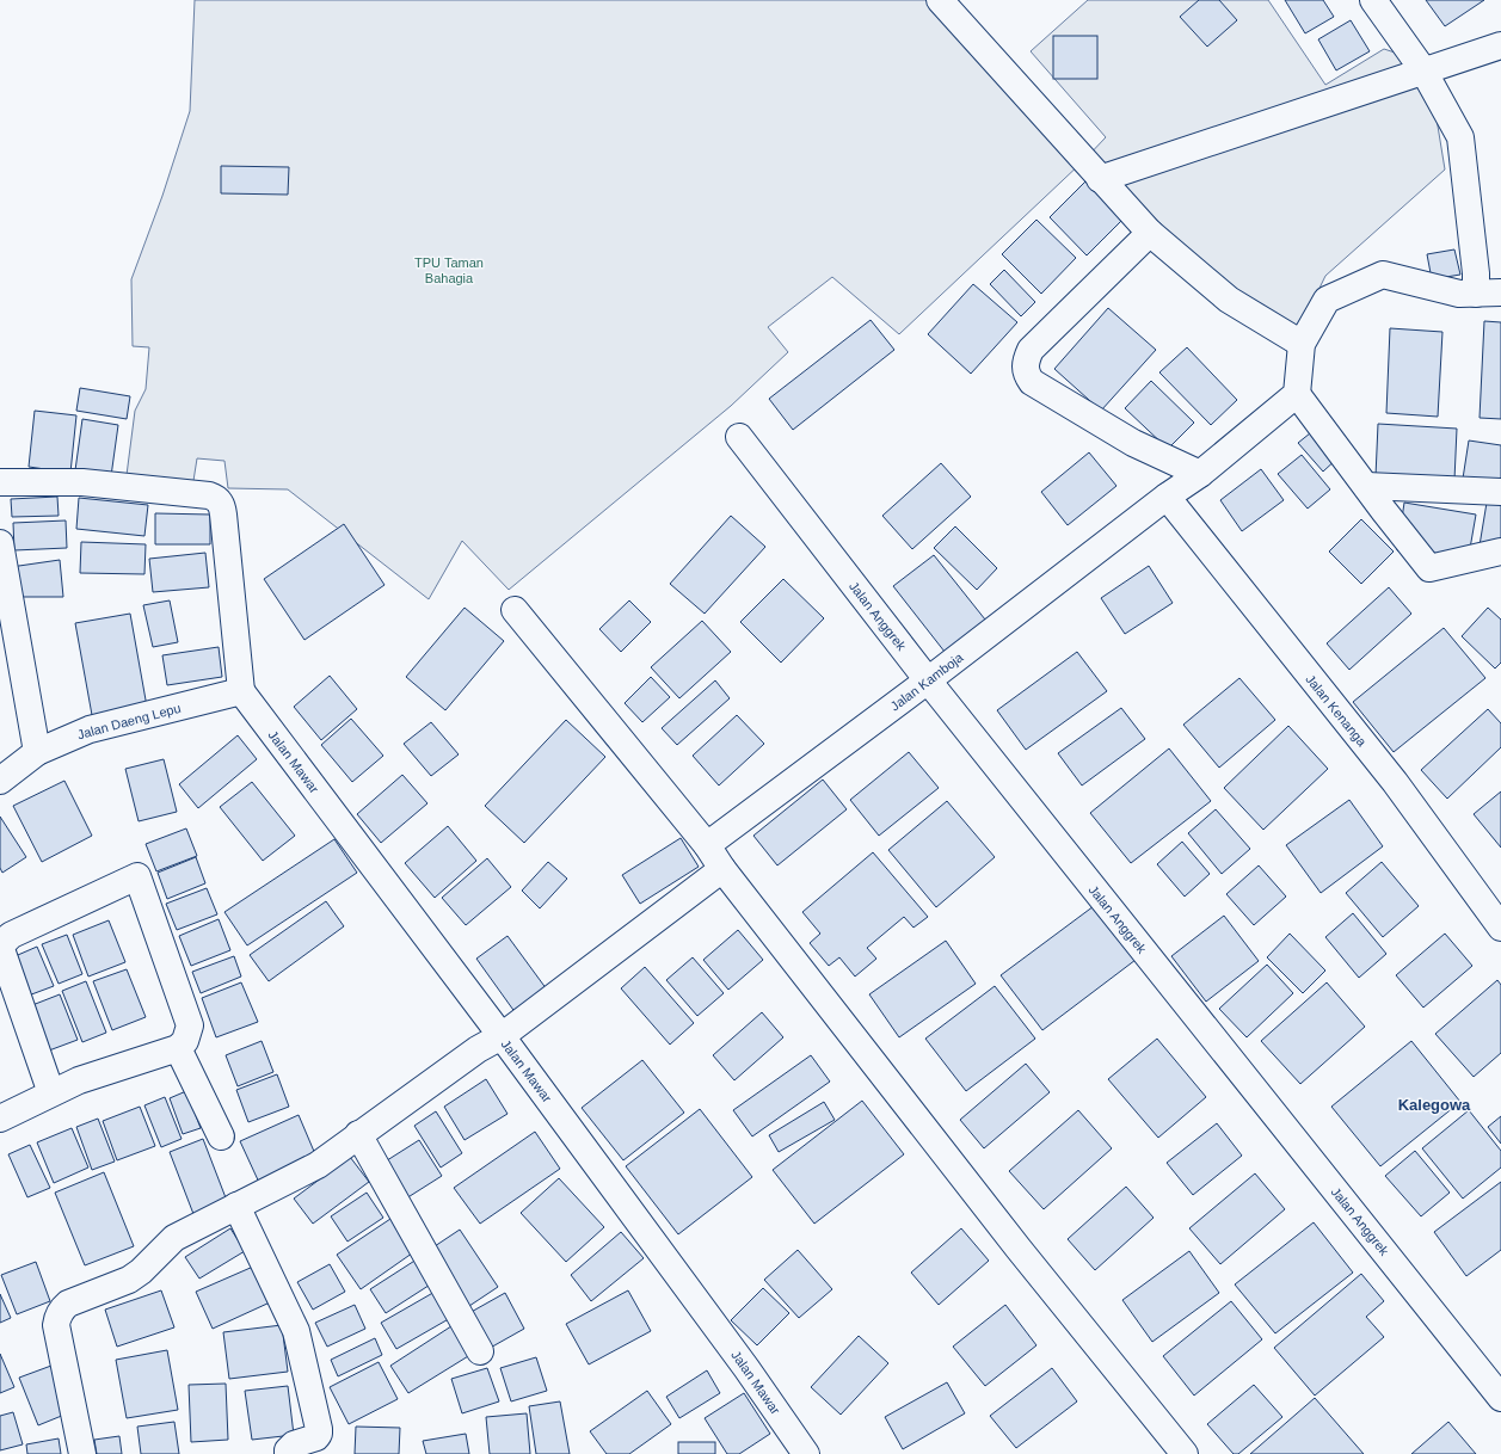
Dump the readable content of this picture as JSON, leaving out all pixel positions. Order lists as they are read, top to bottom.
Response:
{
  "streets": {
    "street": [
      "Jalan Anggrek",
      "Jalan Kamboja",
      "Jalan Kenanga",
      "Jalan Daeng Lepu",
      "Jalan Mawar"
    ]
  },
  "crossings": [
    ["Jalan Anggrek", "Jalan Kamboja"],
    ["Jalan Kamboja", "Jalan Kenanga"],
    ["Jalan Daeng Lepu", "Jalan Mawar"]
  ],
  "districts": ["Kalegowa"],
  "parks": ["TPU Taman Bahagia"]
}
